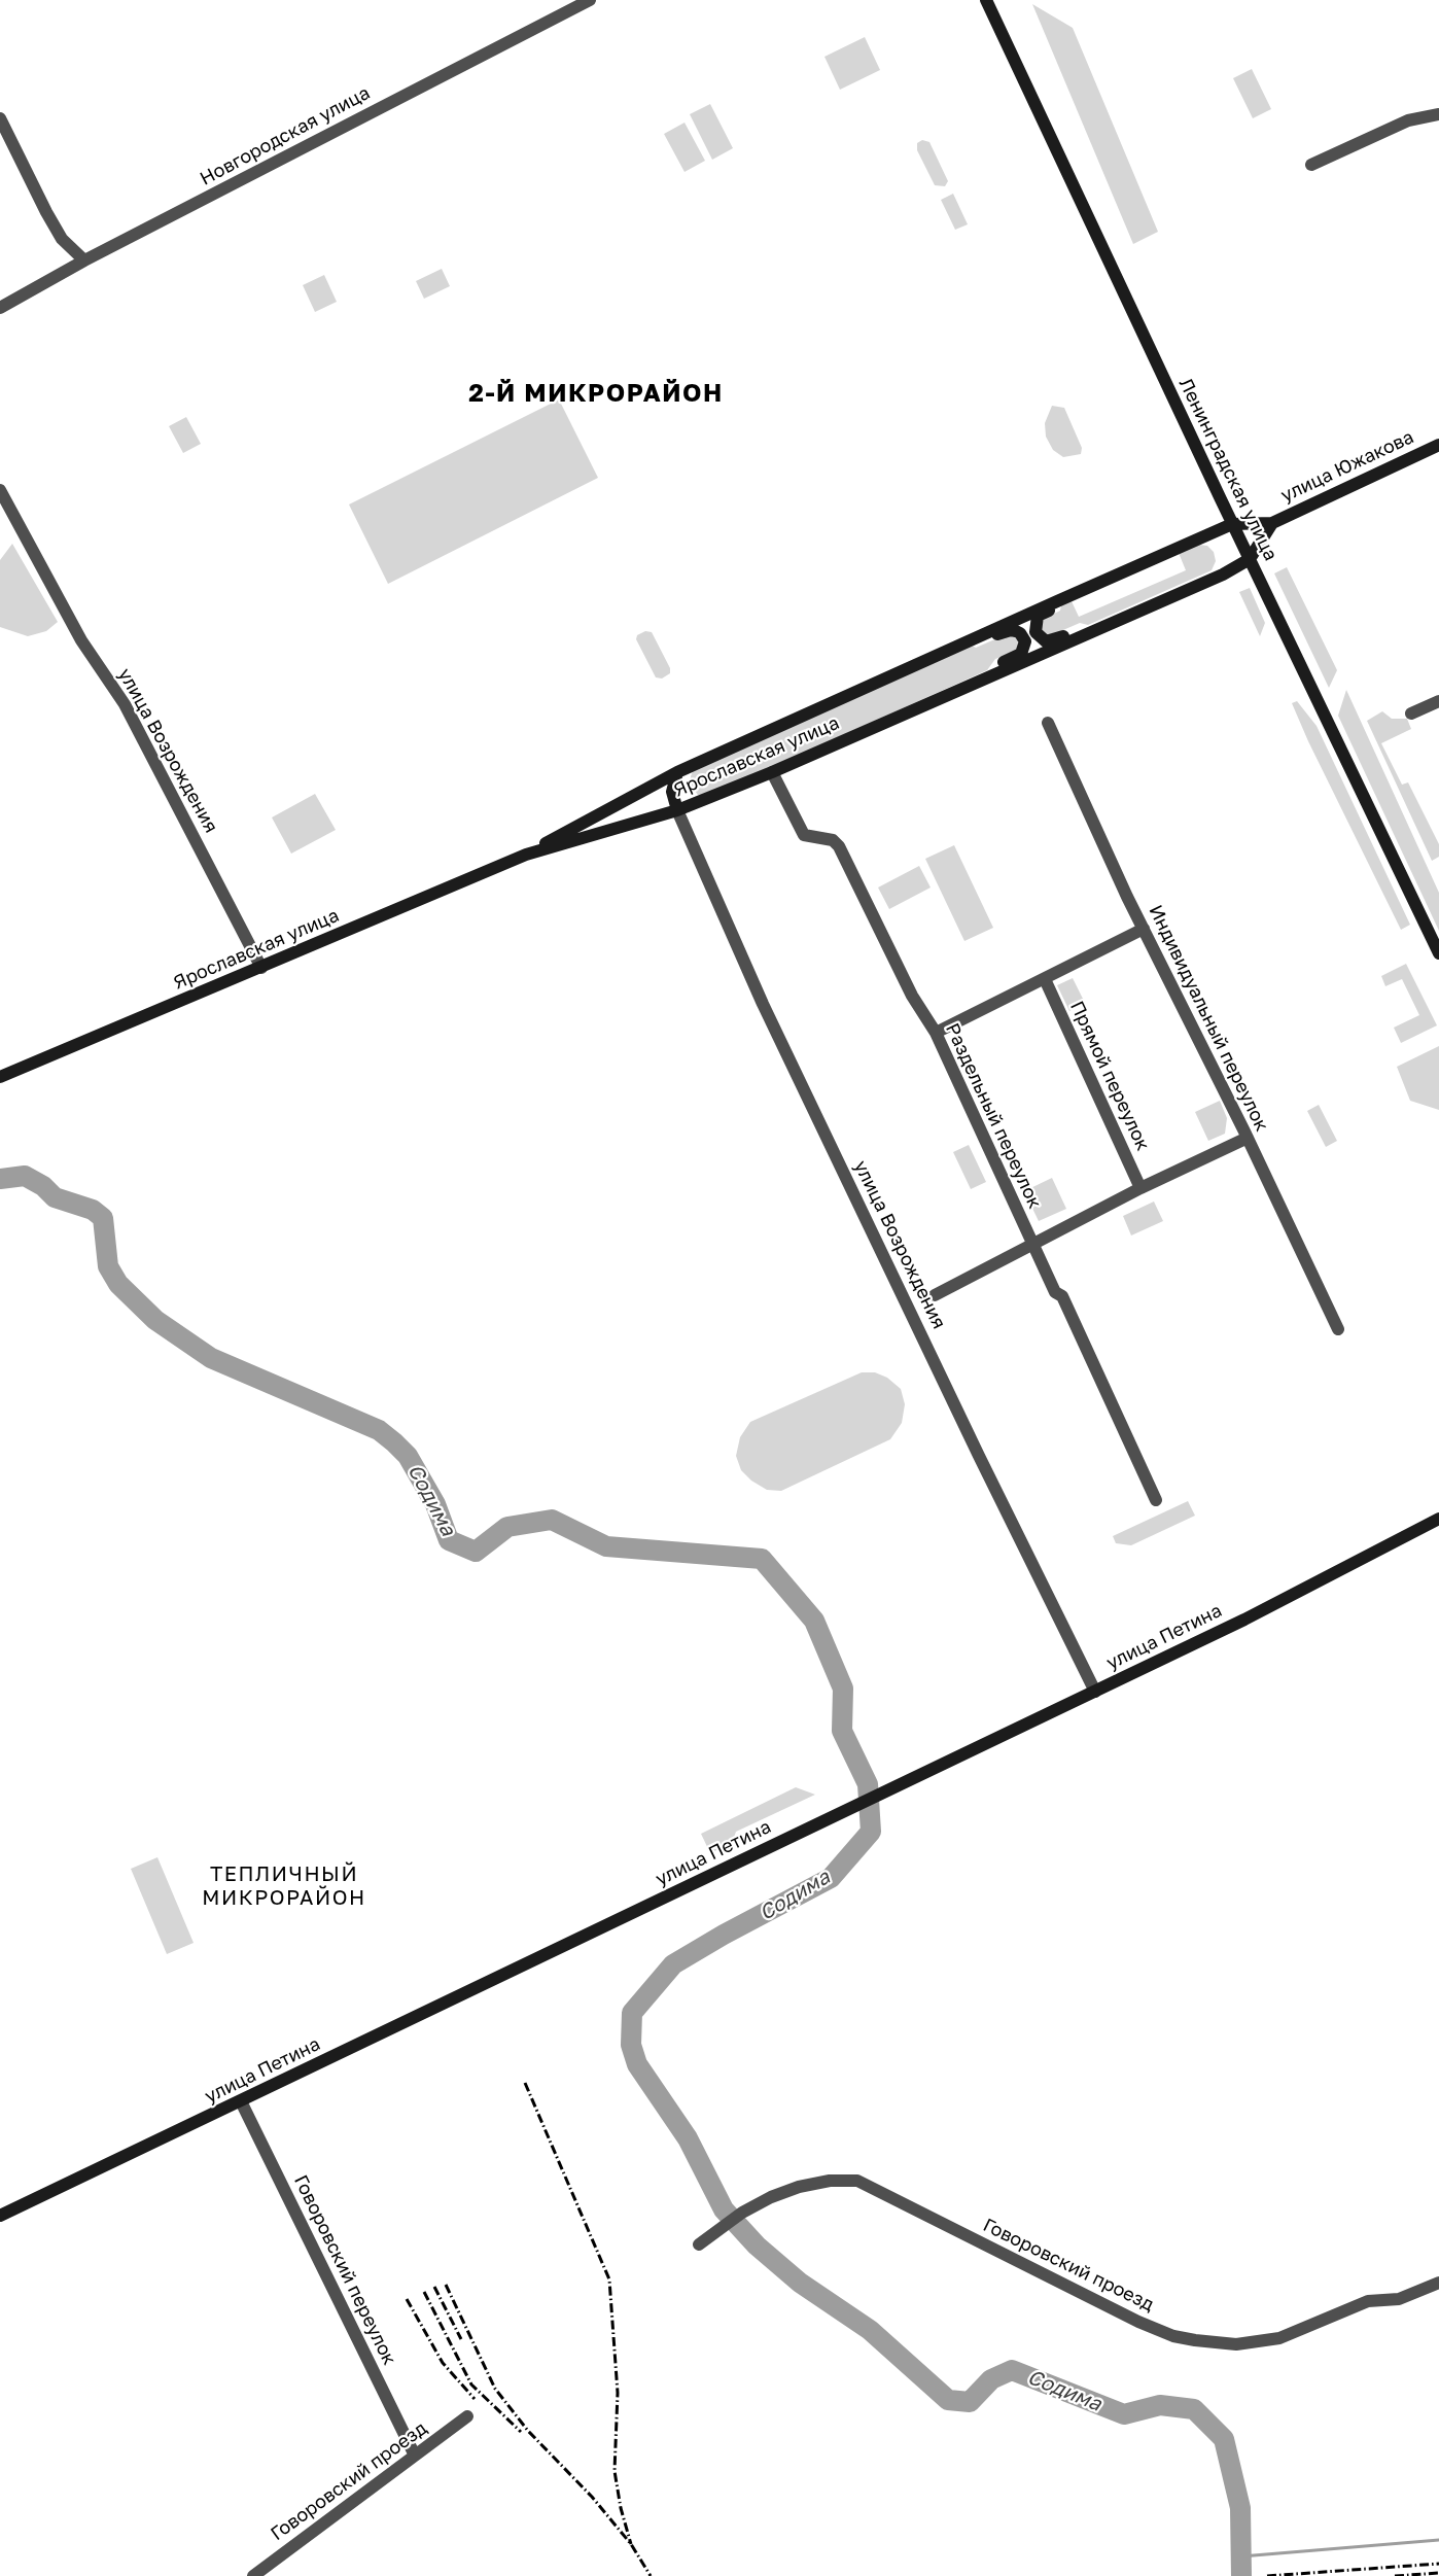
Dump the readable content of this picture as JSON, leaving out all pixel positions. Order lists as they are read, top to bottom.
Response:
{
  "streets": {
    "street": [
      "Новгородская улица",
      "улица Южакова",
      "Ленинградская улица",
      "улица Возрождения",
      "Ярославская улица",
      "Индивидуальный переулок",
      "Прямой переулок",
      "Раздельный переулок",
      "улица Петина",
      "Говоровский проезд",
      "Говоровский переулок"
    ]
  },
  "crossings": [
    ["улица Южакова", "Ленинградская улица"],
    ["улица Южакова", "Ярославская улица"],
    ["Ленинградская улица", "Ярославская улица"],
    ["улица Возрождения", "Ярославская улица"],
    ["улица Возрождения", "улица Петина"],
    ["Ярославская улица", "Раздельный переулок"],
    ["улица Петина", "Говоровский переулок"],
    ["Говоровский проезд", "Говоровский переулок"]
  ],
  "districts": ["2-Й МИКРОРАЙОН", "ТЕПЛИЧНЫЙ МИКРОРАЙОН"],
  "water": ["Содима"]
}
